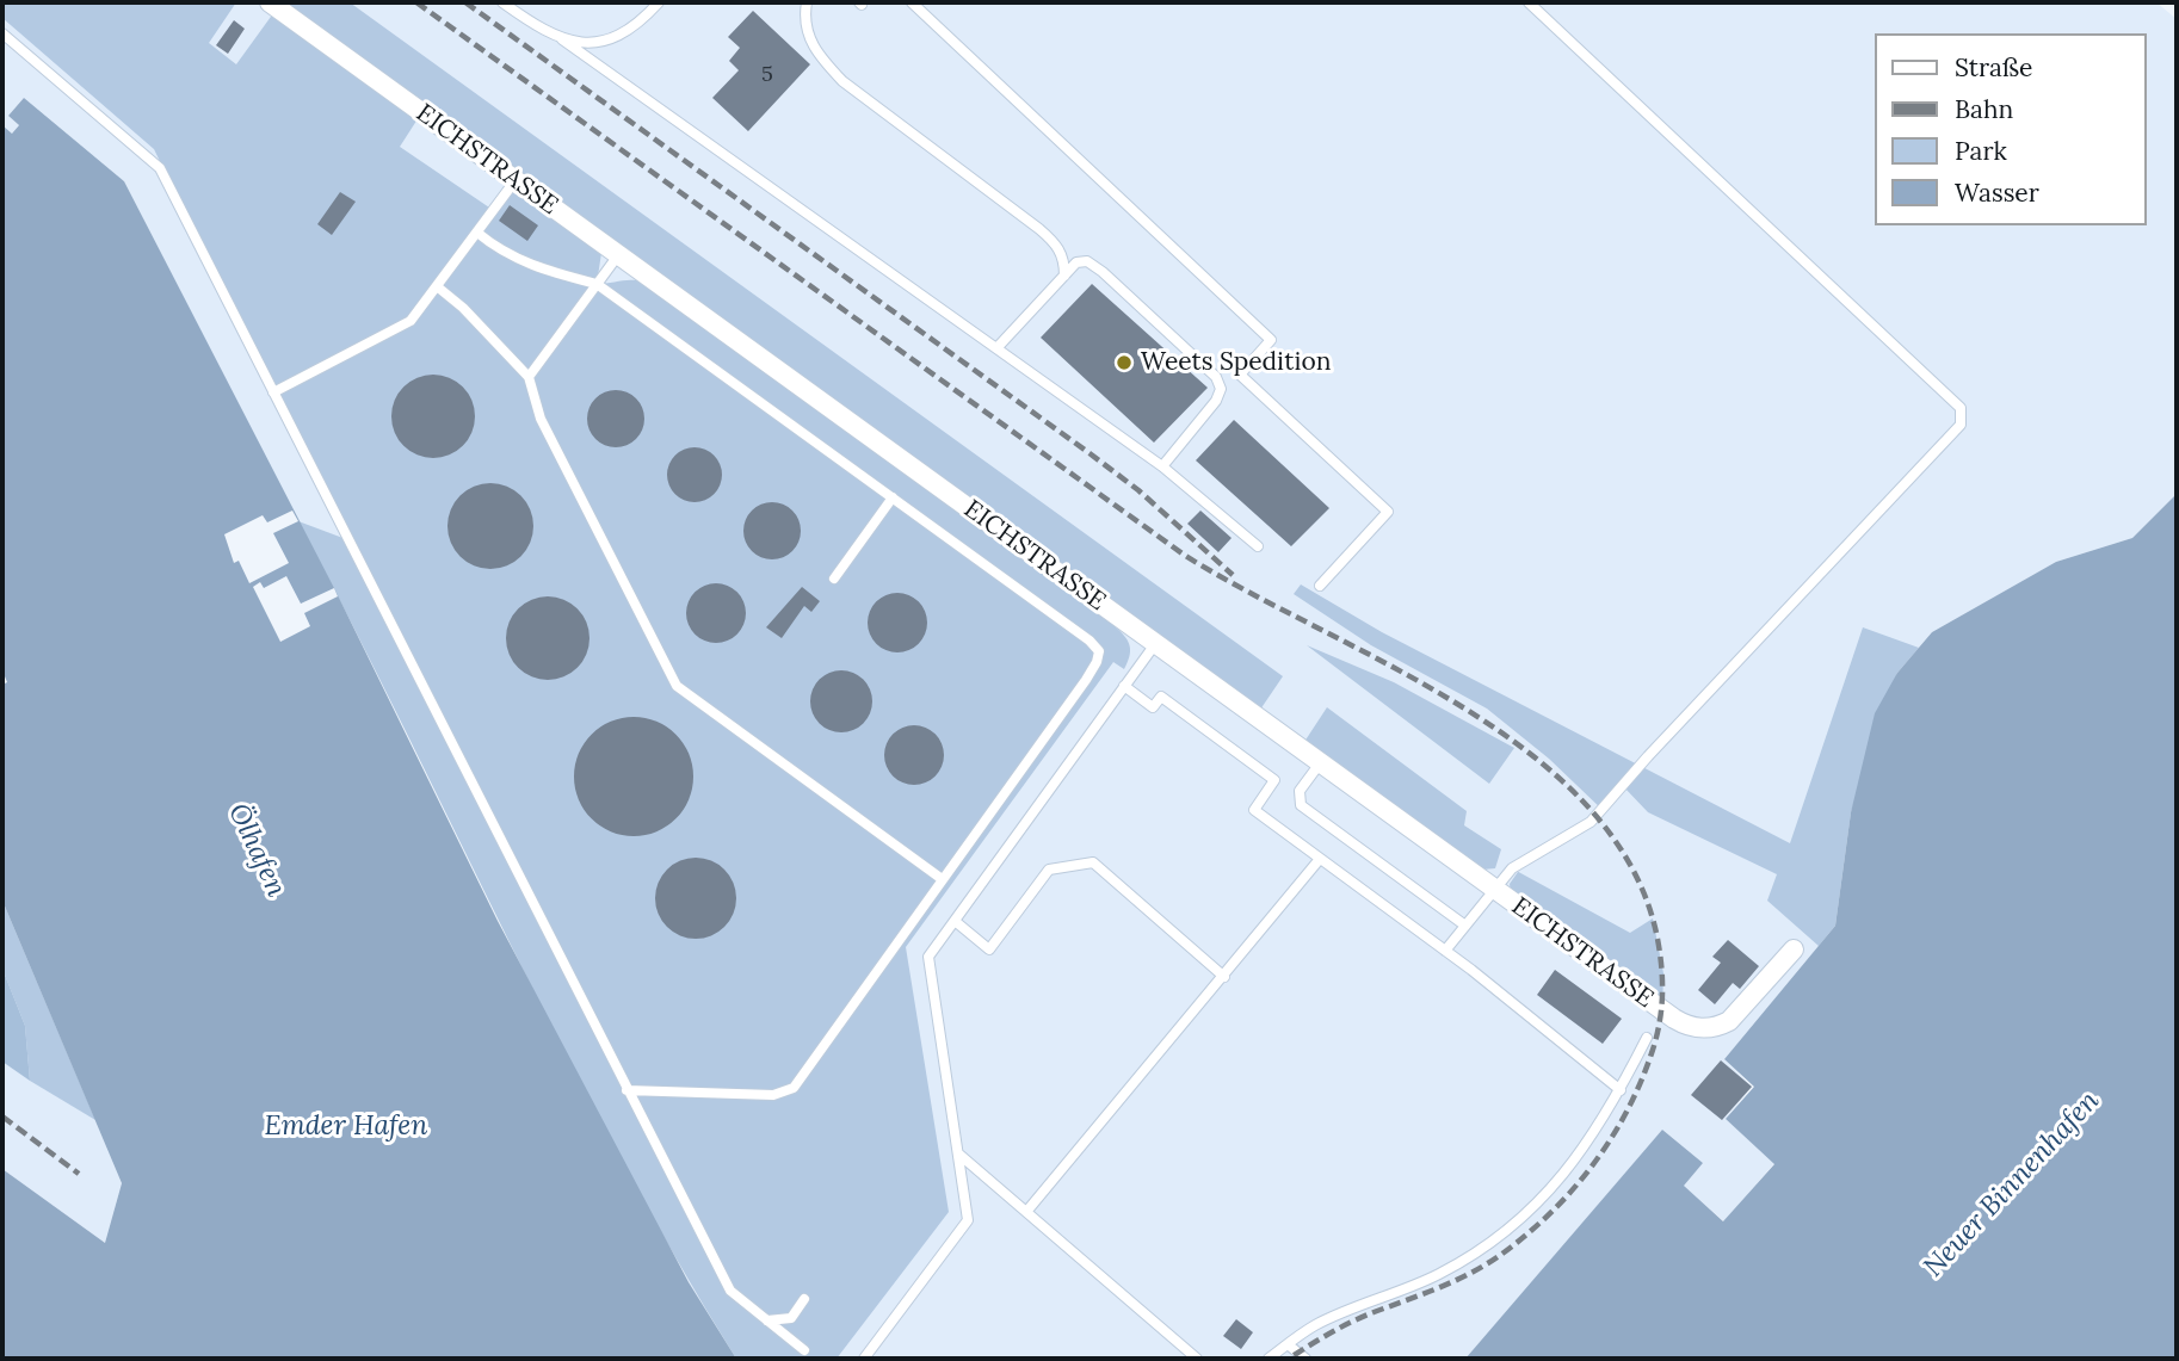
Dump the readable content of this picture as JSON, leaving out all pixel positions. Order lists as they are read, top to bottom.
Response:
{
  "streets": {
    "street": ["EICHSTRASSE"]
  },
  "water": ["Ölhafen", "Emder Hafen", "Neuer Binnenhafen"],
  "places": ["Weets Spedition"],
  "house_numbers": ["5"],
  "legend": [
    "Straße",
    "Bahn",
    "Park",
    "Wasser"
  ]
}
